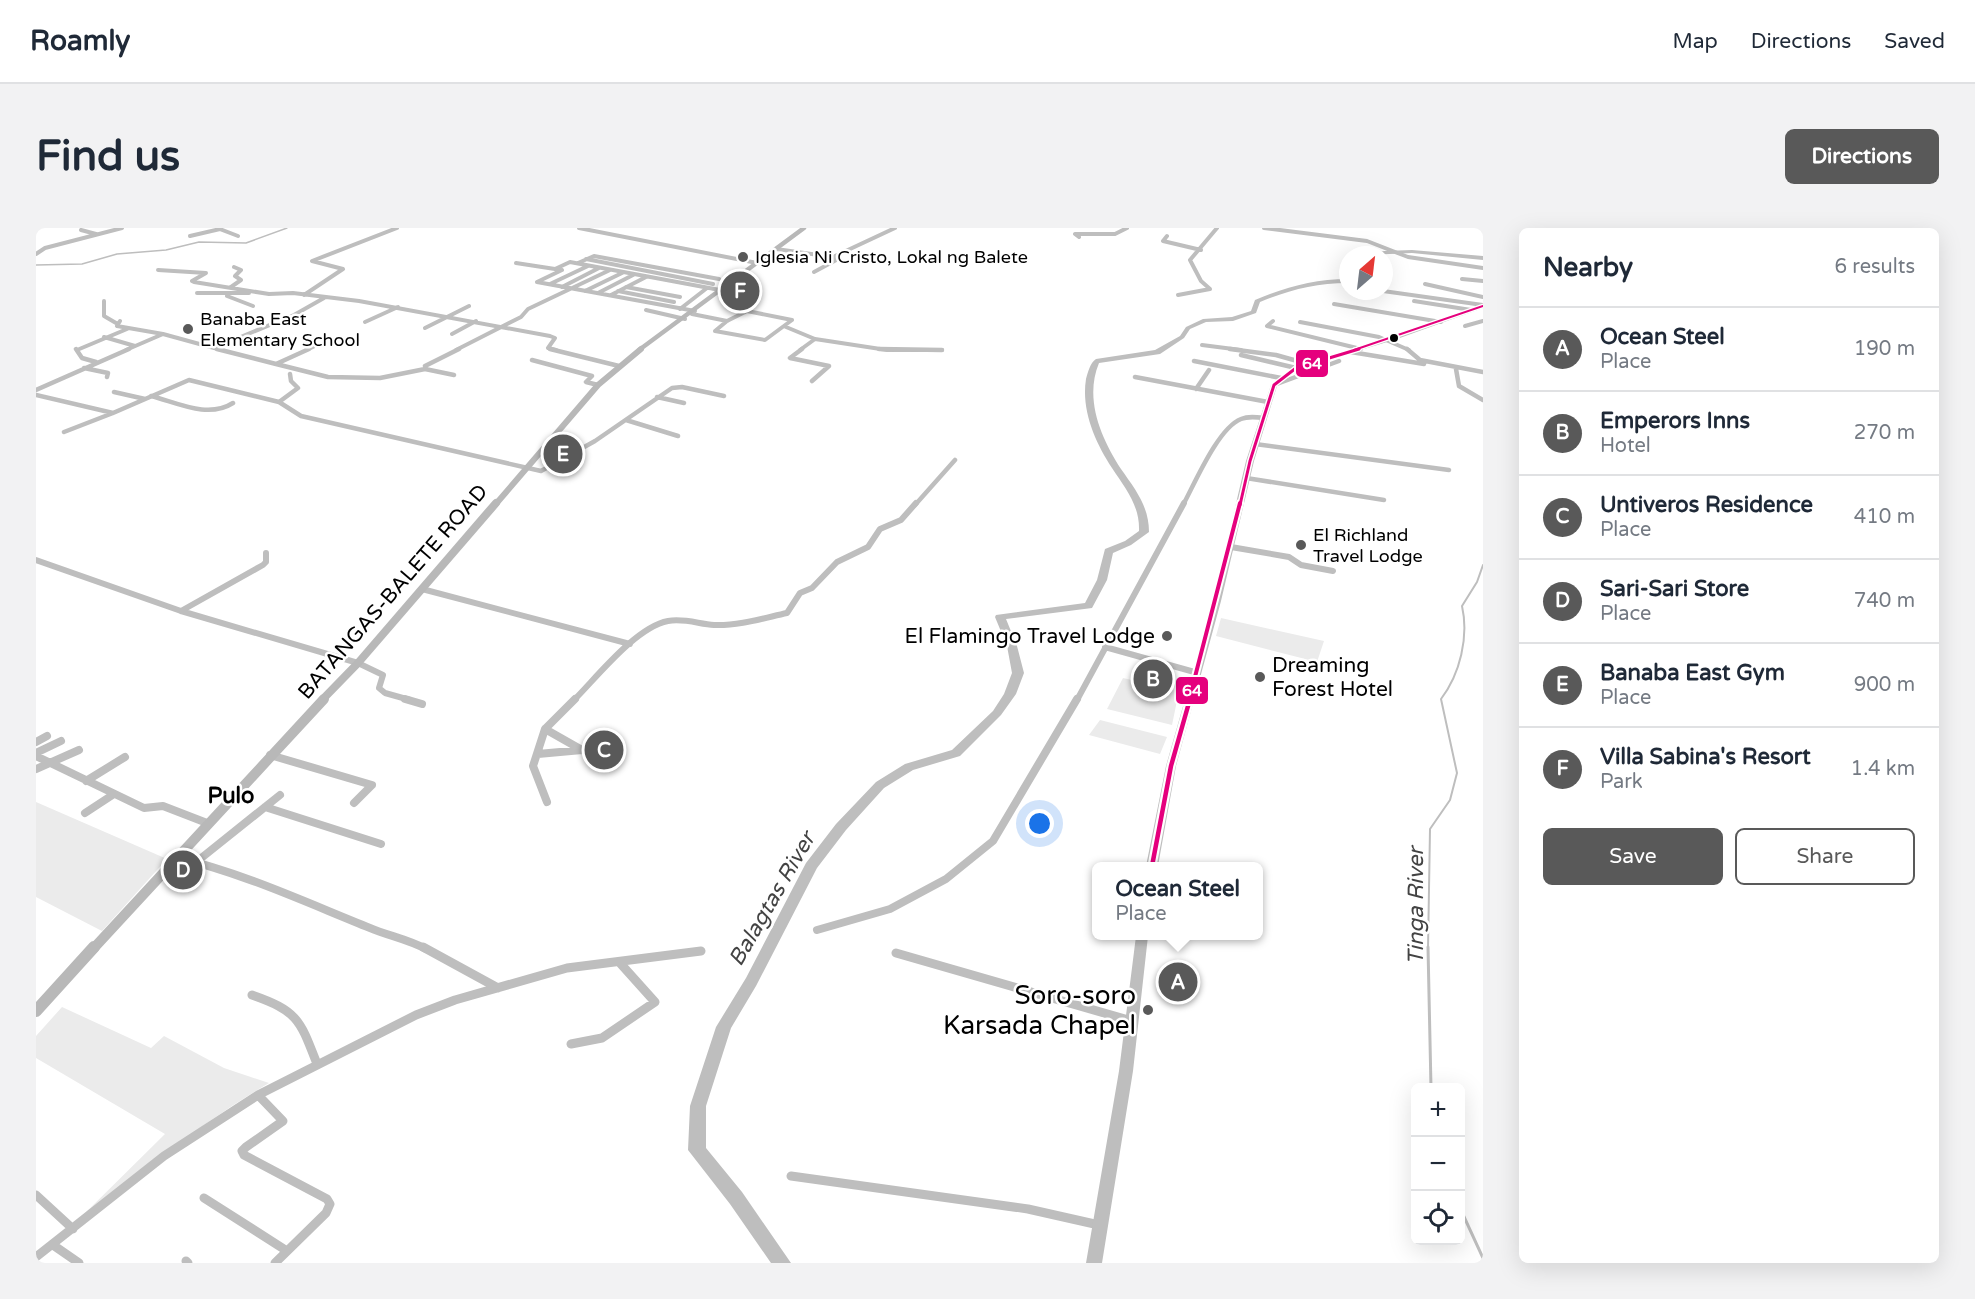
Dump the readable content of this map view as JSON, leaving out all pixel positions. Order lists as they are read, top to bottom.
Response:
{
  "streets": {
    "main road": ["BATANGAS-BALETE ROAD"]
  },
  "districts": ["Pulo"],
  "water": ["Balagtas River", "Tinga River"],
  "places": [
    "Iglesia Ni Cristo, Lokal ng Balete",
    "Banaba East Elementary School",
    "El Richland Travel Lodge",
    "El Flamingo Travel Lodge",
    "Dreaming Forest Hotel",
    "Soro-soro Karsada Chapel"
  ],
  "lines": ["transit line 64"],
  "north": "top right",
  "page": {
    "header": "Roamly",
    "nav": ["Map", "Directions", "Saved"],
    "buttons": [
      "Directions",
      ["Save", "Share"]
    ],
    "title": "Find us",
    "heading": ["Nearby", "6 results"],
    "pins": [
      "F",
      "E",
      "B",
      "C",
      "D",
      "A"
    ],
    "list": [
      {
        "mark": "A",
        "name": "Ocean Steel",
        "note": "Place",
        "value": "190 m"
      },
      {
        "mark": "B",
        "name": "Emperors Inns",
        "note": "Hotel",
        "value": "270 m"
      },
      {
        "mark": "C",
        "name": "Untiveros Residence",
        "note": "Place",
        "value": "410 m"
      },
      {
        "mark": "D",
        "name": "Sari-Sari Store",
        "note": "Place",
        "value": "740 m"
      },
      {
        "mark": "E",
        "name": "Banaba East Gym",
        "note": "Place",
        "value": "900 m"
      },
      {
        "mark": "F",
        "name": "Villa Sabina's Resort",
        "note": "Park",
        "value": "1.4 km"
      }
    ],
    "popup": ["Ocean Steel", "Place"],
    "map_buttons": ["+", "−"]
  }
}
